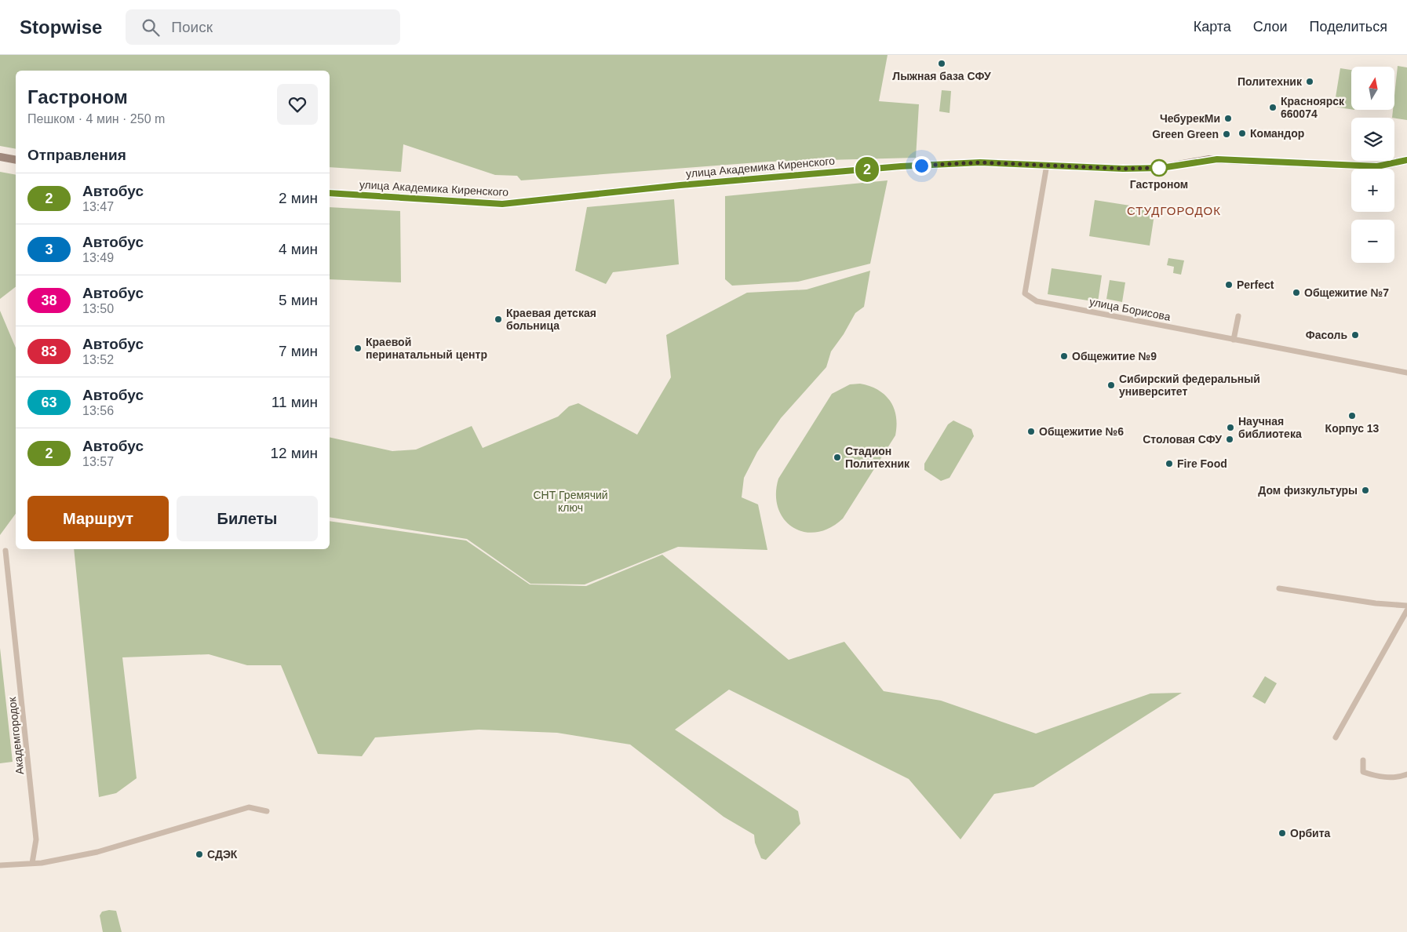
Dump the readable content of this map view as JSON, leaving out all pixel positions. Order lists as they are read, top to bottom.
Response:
{
  "streets": {
    "main road": ["улица Академика Киренского"],
    "street": ["улица Борисова", "Академгородок"]
  },
  "crossings": [
    ["улица Академика Киренского", "улица Борисова"]
  ],
  "districts": ["СТУДГОРОДОК"],
  "parks": ["СНТ Гремячий ключ"],
  "places": [
    "Лыжная база СФУ",
    "Политехник",
    "Красноярск 660074",
    "ЧебурекМи",
    "Командор",
    "Green Green",
    "Гастроном",
    "Perfect",
    "Общежитие №7",
    "Краевая детская больница",
    "Фасоль",
    "Краевой перинатальный центр",
    "Общежитие №9",
    "Сибирский федеральный университет",
    "Корпус 13",
    "Научная библиотека",
    "Общежитие №6",
    "Столовая СФУ",
    "Стадион Политехник",
    "Fire Food",
    "Дом физкультуры",
    "Орбита",
    "СДЭК"
  ],
  "lines": ["bus line 2"],
  "north": "top",
  "page": {
    "header": "Stopwise",
    "search": "Поиск",
    "nav": ["Карта", "Слои", "Поделиться"],
    "on_map": "2",
    "map_buttons": ["+", "−"],
    "heading": [
      ["Гастроном", "Пешком · 4 мин · 250 m"],
      "Отправления"
    ],
    "list": [
      {
        "mark": "2",
        "name": "Автобус",
        "note": "13:47",
        "value": "2 мин"
      },
      {
        "mark": "3",
        "name": "Автобус",
        "note": "13:49",
        "value": "4 мин"
      },
      {
        "mark": "38",
        "name": "Автобус",
        "note": "13:50",
        "value": "5 мин"
      },
      {
        "mark": "83",
        "name": "Автобус",
        "note": "13:52",
        "value": "7 мин"
      },
      {
        "mark": "63",
        "name": "Автобус",
        "note": "13:56",
        "value": "11 мин"
      },
      {
        "mark": "2",
        "name": "Автобус",
        "note": "13:57",
        "value": "12 мин"
      }
    ],
    "buttons": ["Маршрут", "Билеты"]
  }
}
